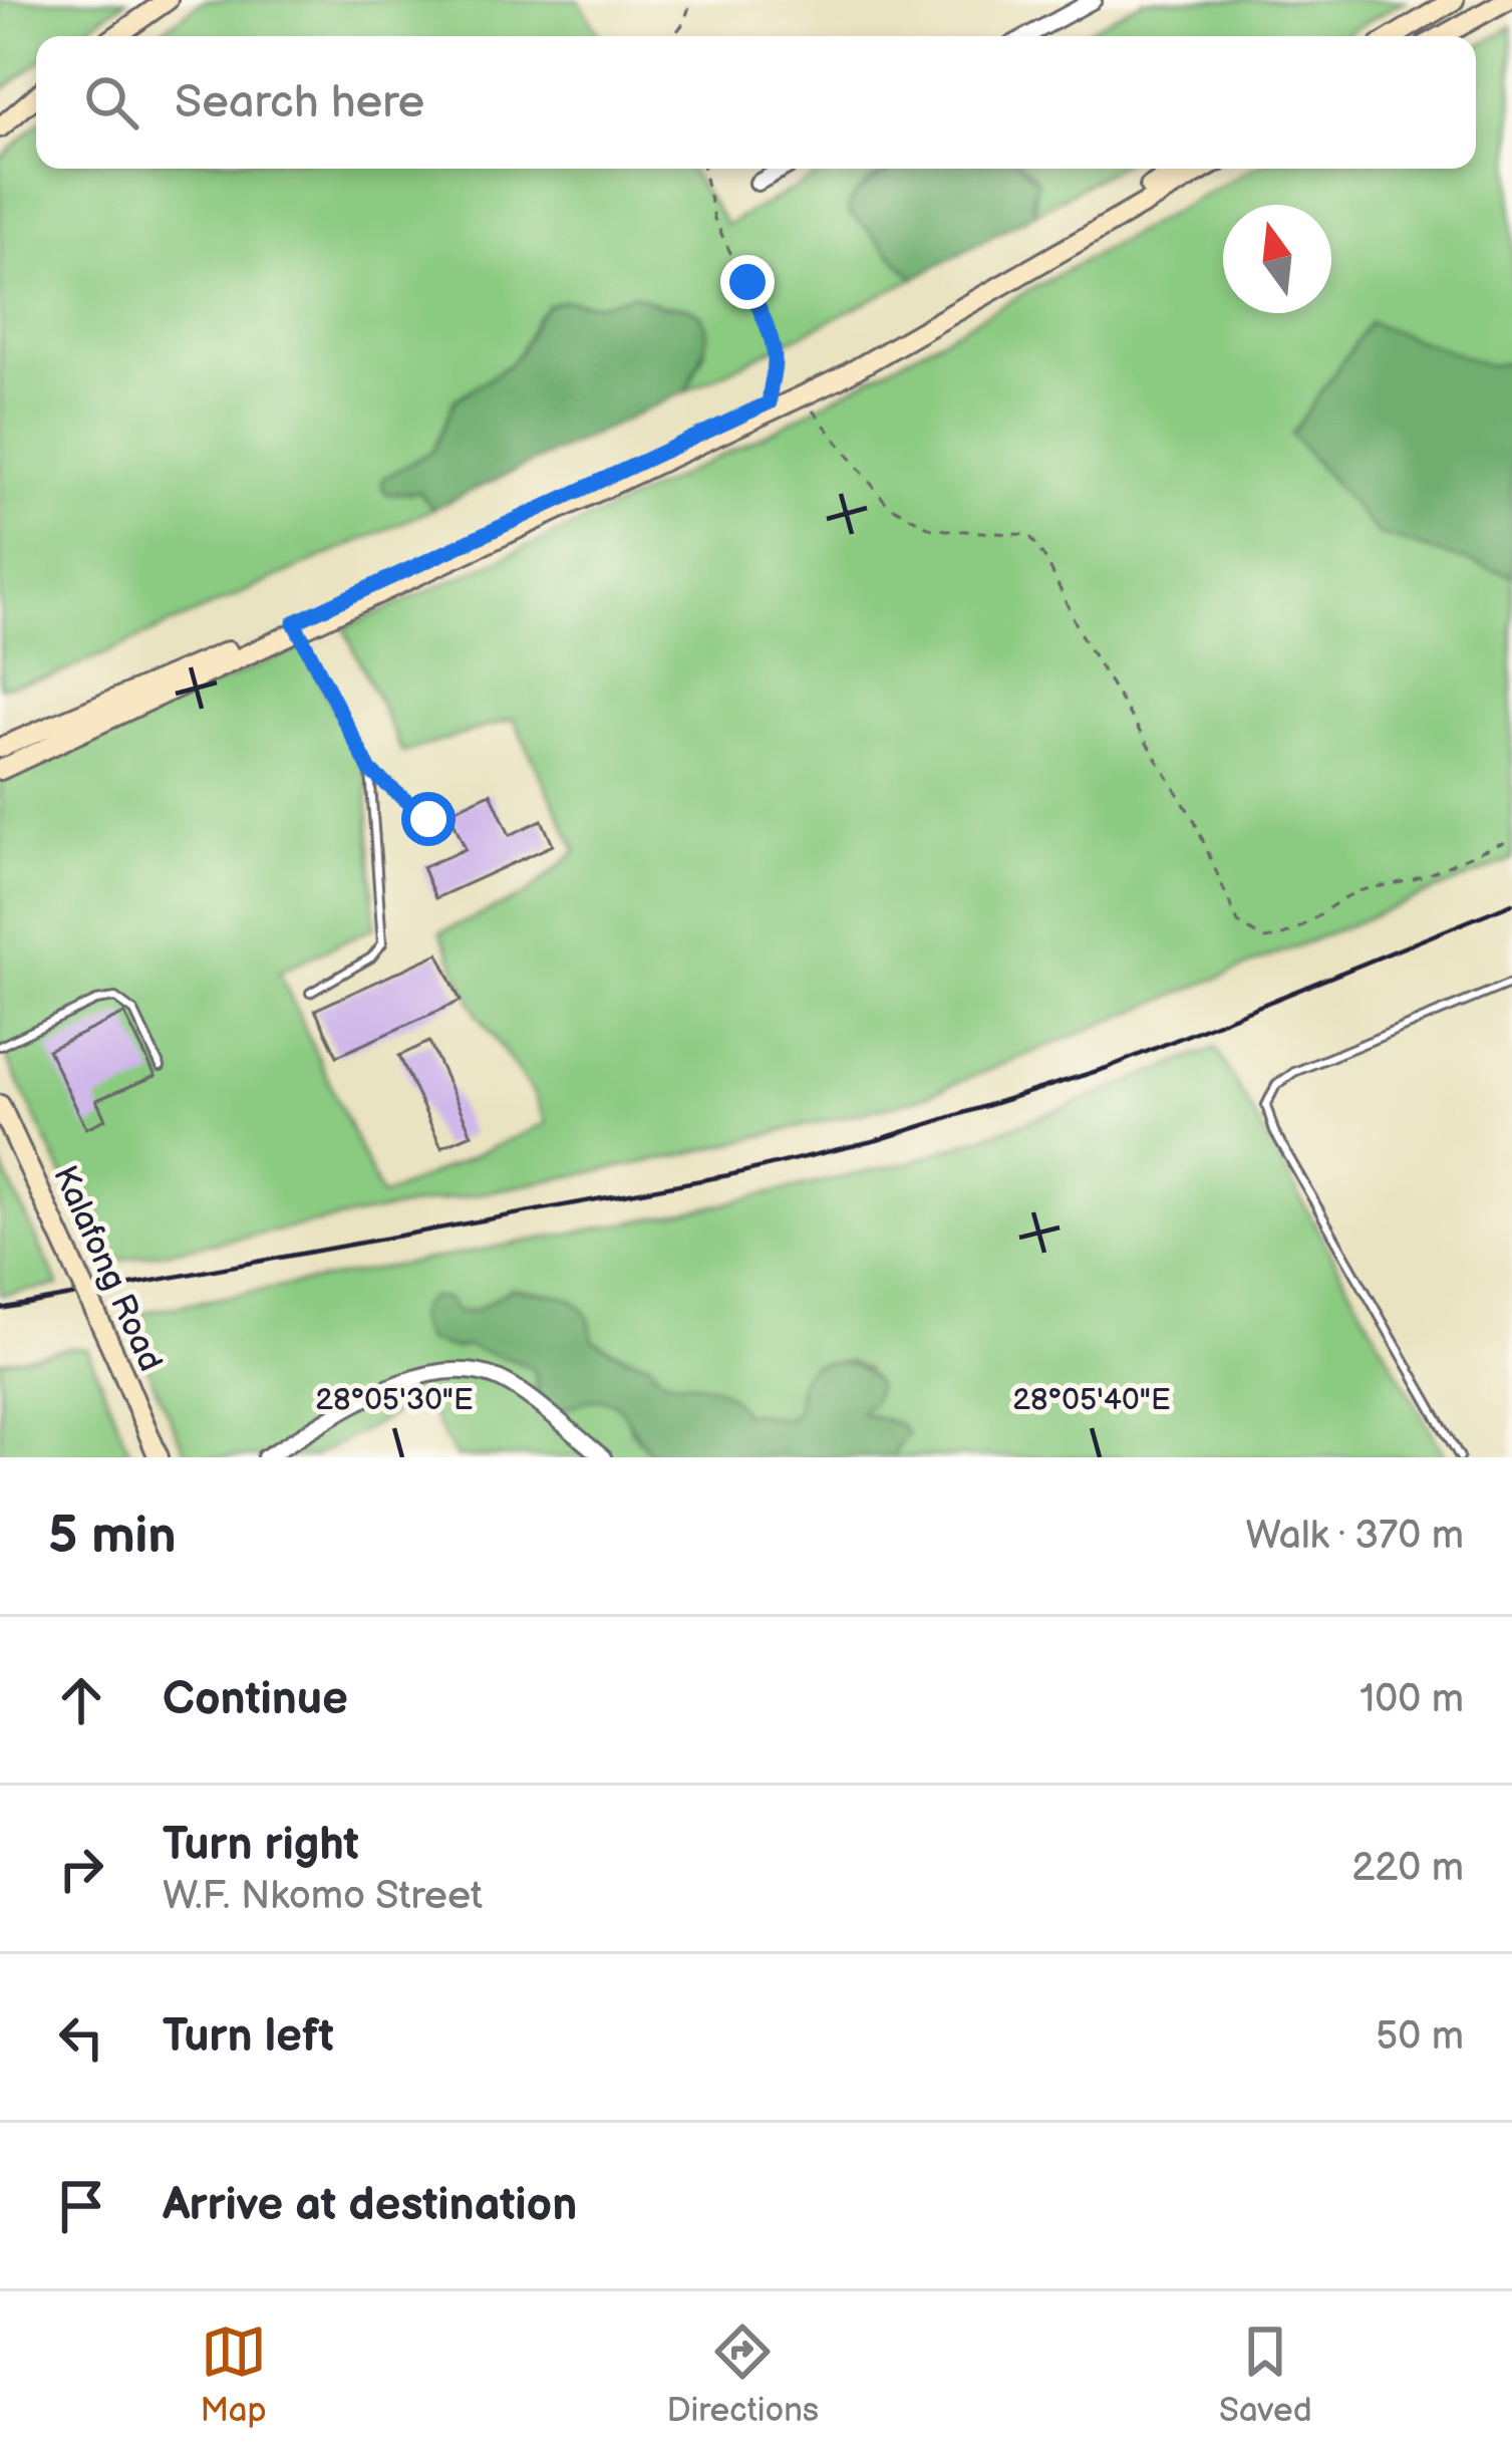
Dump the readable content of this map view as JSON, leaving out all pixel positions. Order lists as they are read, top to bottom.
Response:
{
  "streets": {
    "main road": ["Kalafong Road"]
  },
  "north": "top",
  "page": {
    "search": "Search here",
    "heading": ["5 min", "Walk · 370 m"],
    "list": [
      ["Continue", "100 m"],
      ["Turn right", "W.F. Nkomo Street", "220 m"],
      ["Turn left", "50 m"],
      "Arrive at destination"
    ],
    "nav": ["Map", "Directions", "Saved"]
  },
  "coordinates": ["28°05'30\"E", "28°05'40\"E"]
}
